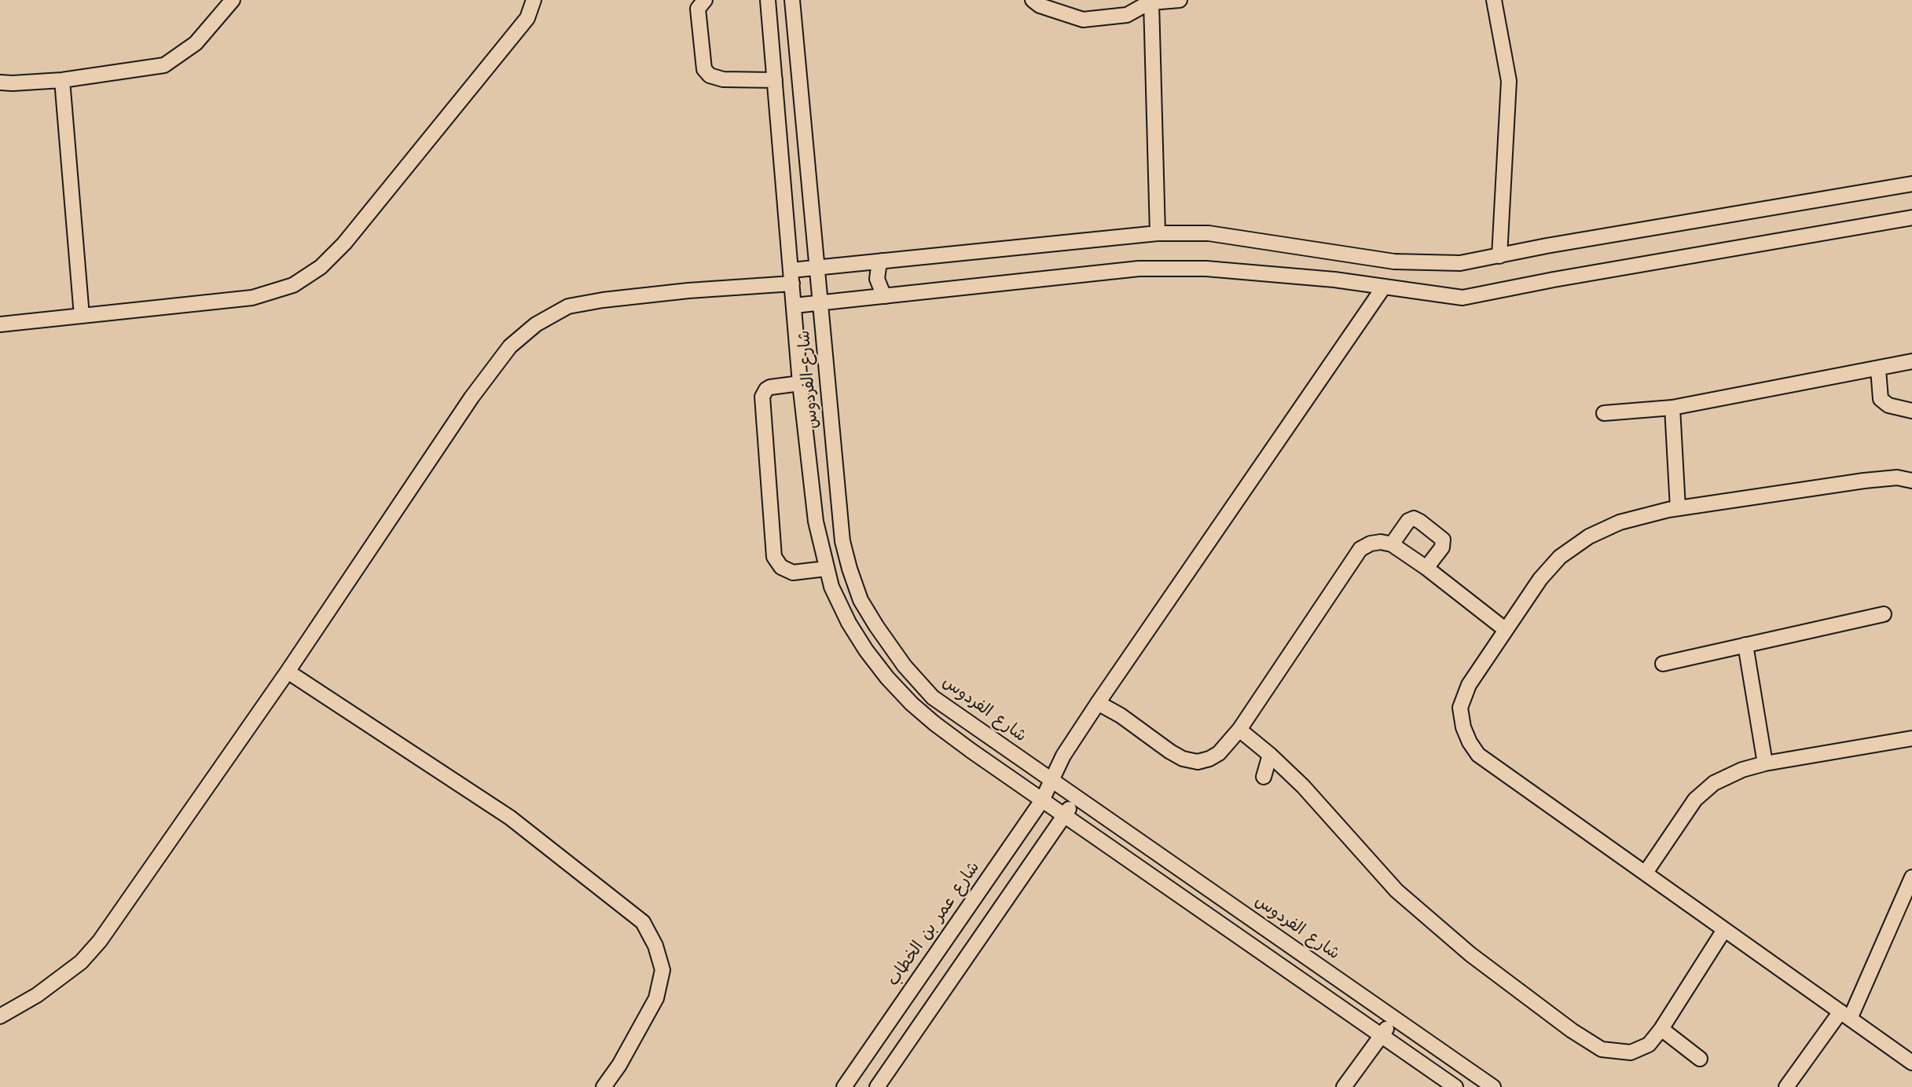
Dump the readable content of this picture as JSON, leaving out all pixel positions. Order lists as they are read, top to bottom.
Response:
{
  "streets": {
    "street": ["شارع الفردوس", "شارع عمر بن الخطاب"]
  },
  "crossings": [
    ["شارع الفردوس", "شارع عمر بن الخطاب"]
  ]
}
